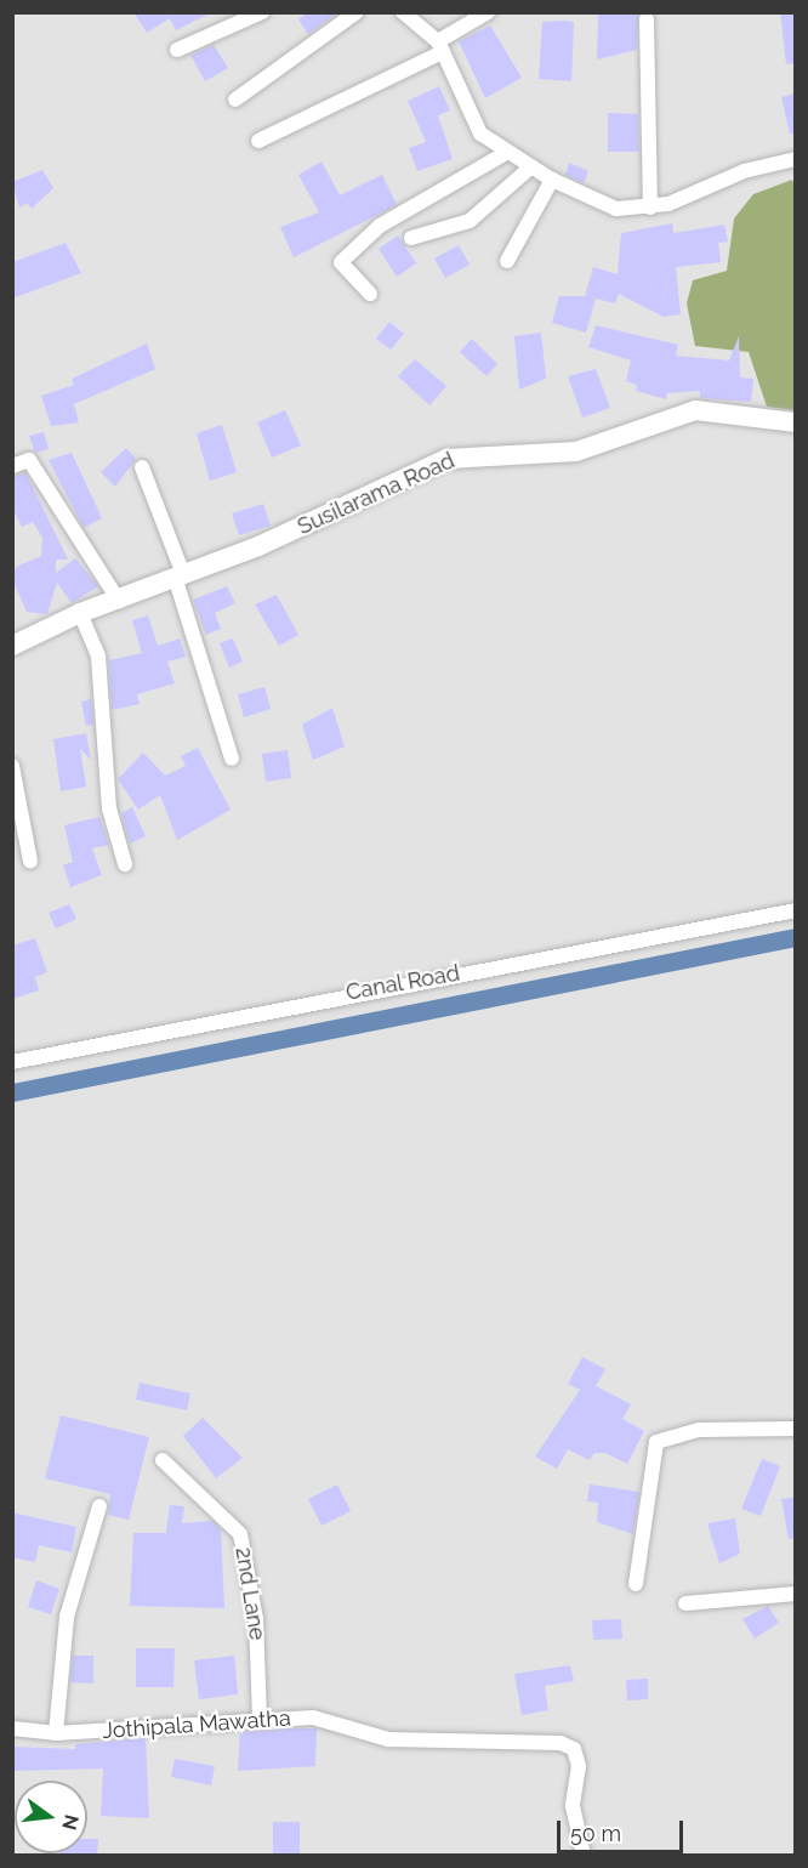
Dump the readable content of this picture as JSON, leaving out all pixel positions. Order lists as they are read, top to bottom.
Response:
{
  "streets": {
    "street": [
      "Susilarama Road",
      "Canal Road",
      "2nd Lane",
      "Jothipala Mawatha"
    ]
  },
  "crossings": [
    ["2nd Lane", "Jothipala Mawatha"]
  ],
  "scale_bar": "50 m",
  "north": "right"
}
